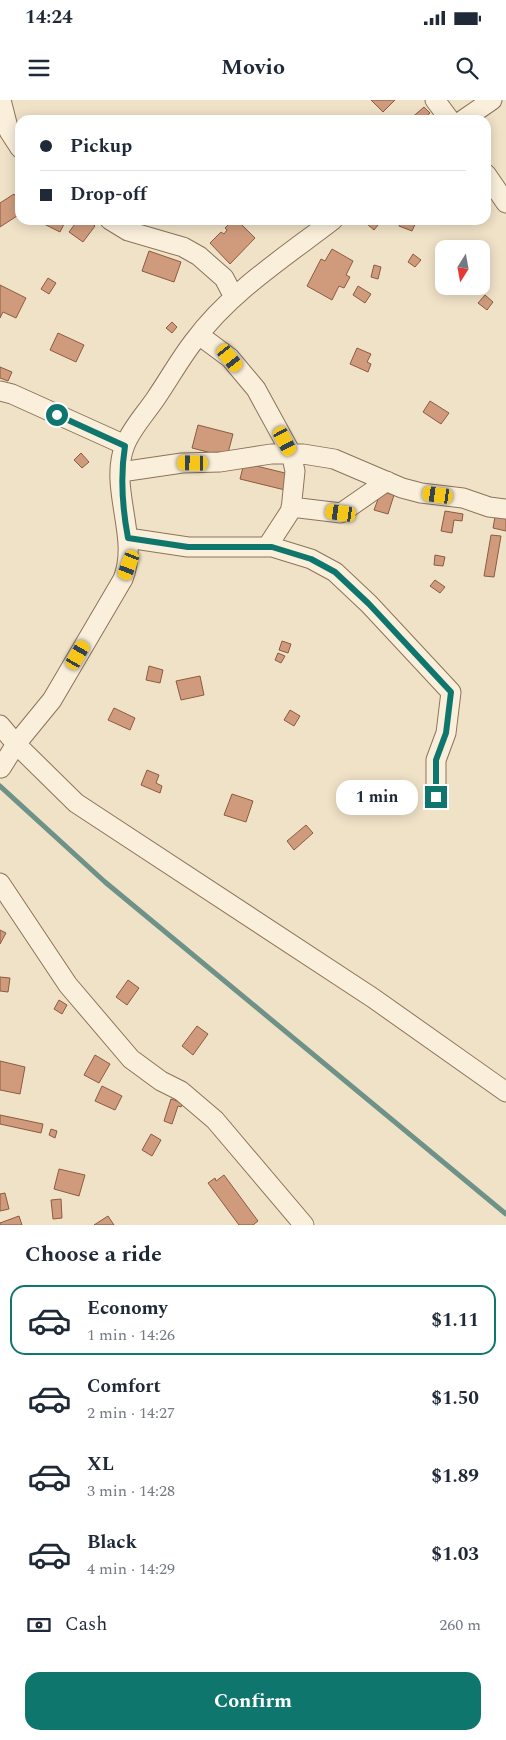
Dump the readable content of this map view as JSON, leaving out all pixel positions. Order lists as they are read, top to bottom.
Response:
{
  "north": "bottom",
  "page": {
    "status": "14:24",
    "header": "Movio",
    "banner": ["Pickup", "Drop-off"],
    "bubble": "1 min",
    "heading": "Choose a ride",
    "list": [
      {
        "name": "Economy",
        "note": "1 min · 14:26",
        "value": "$1.11"
      },
      {
        "name": "Comfort",
        "note": "2 min · 14:27",
        "value": "$1.50"
      },
      {
        "name": "XL",
        "note": "3 min · 14:28",
        "value": "$1.89"
      },
      {
        "name": "Black",
        "note": "4 min · 14:29",
        "value": "$1.03"
      }
    ],
    "pay": ["Cash", "260 m"],
    "buttons": "Confirm"
  }
}
